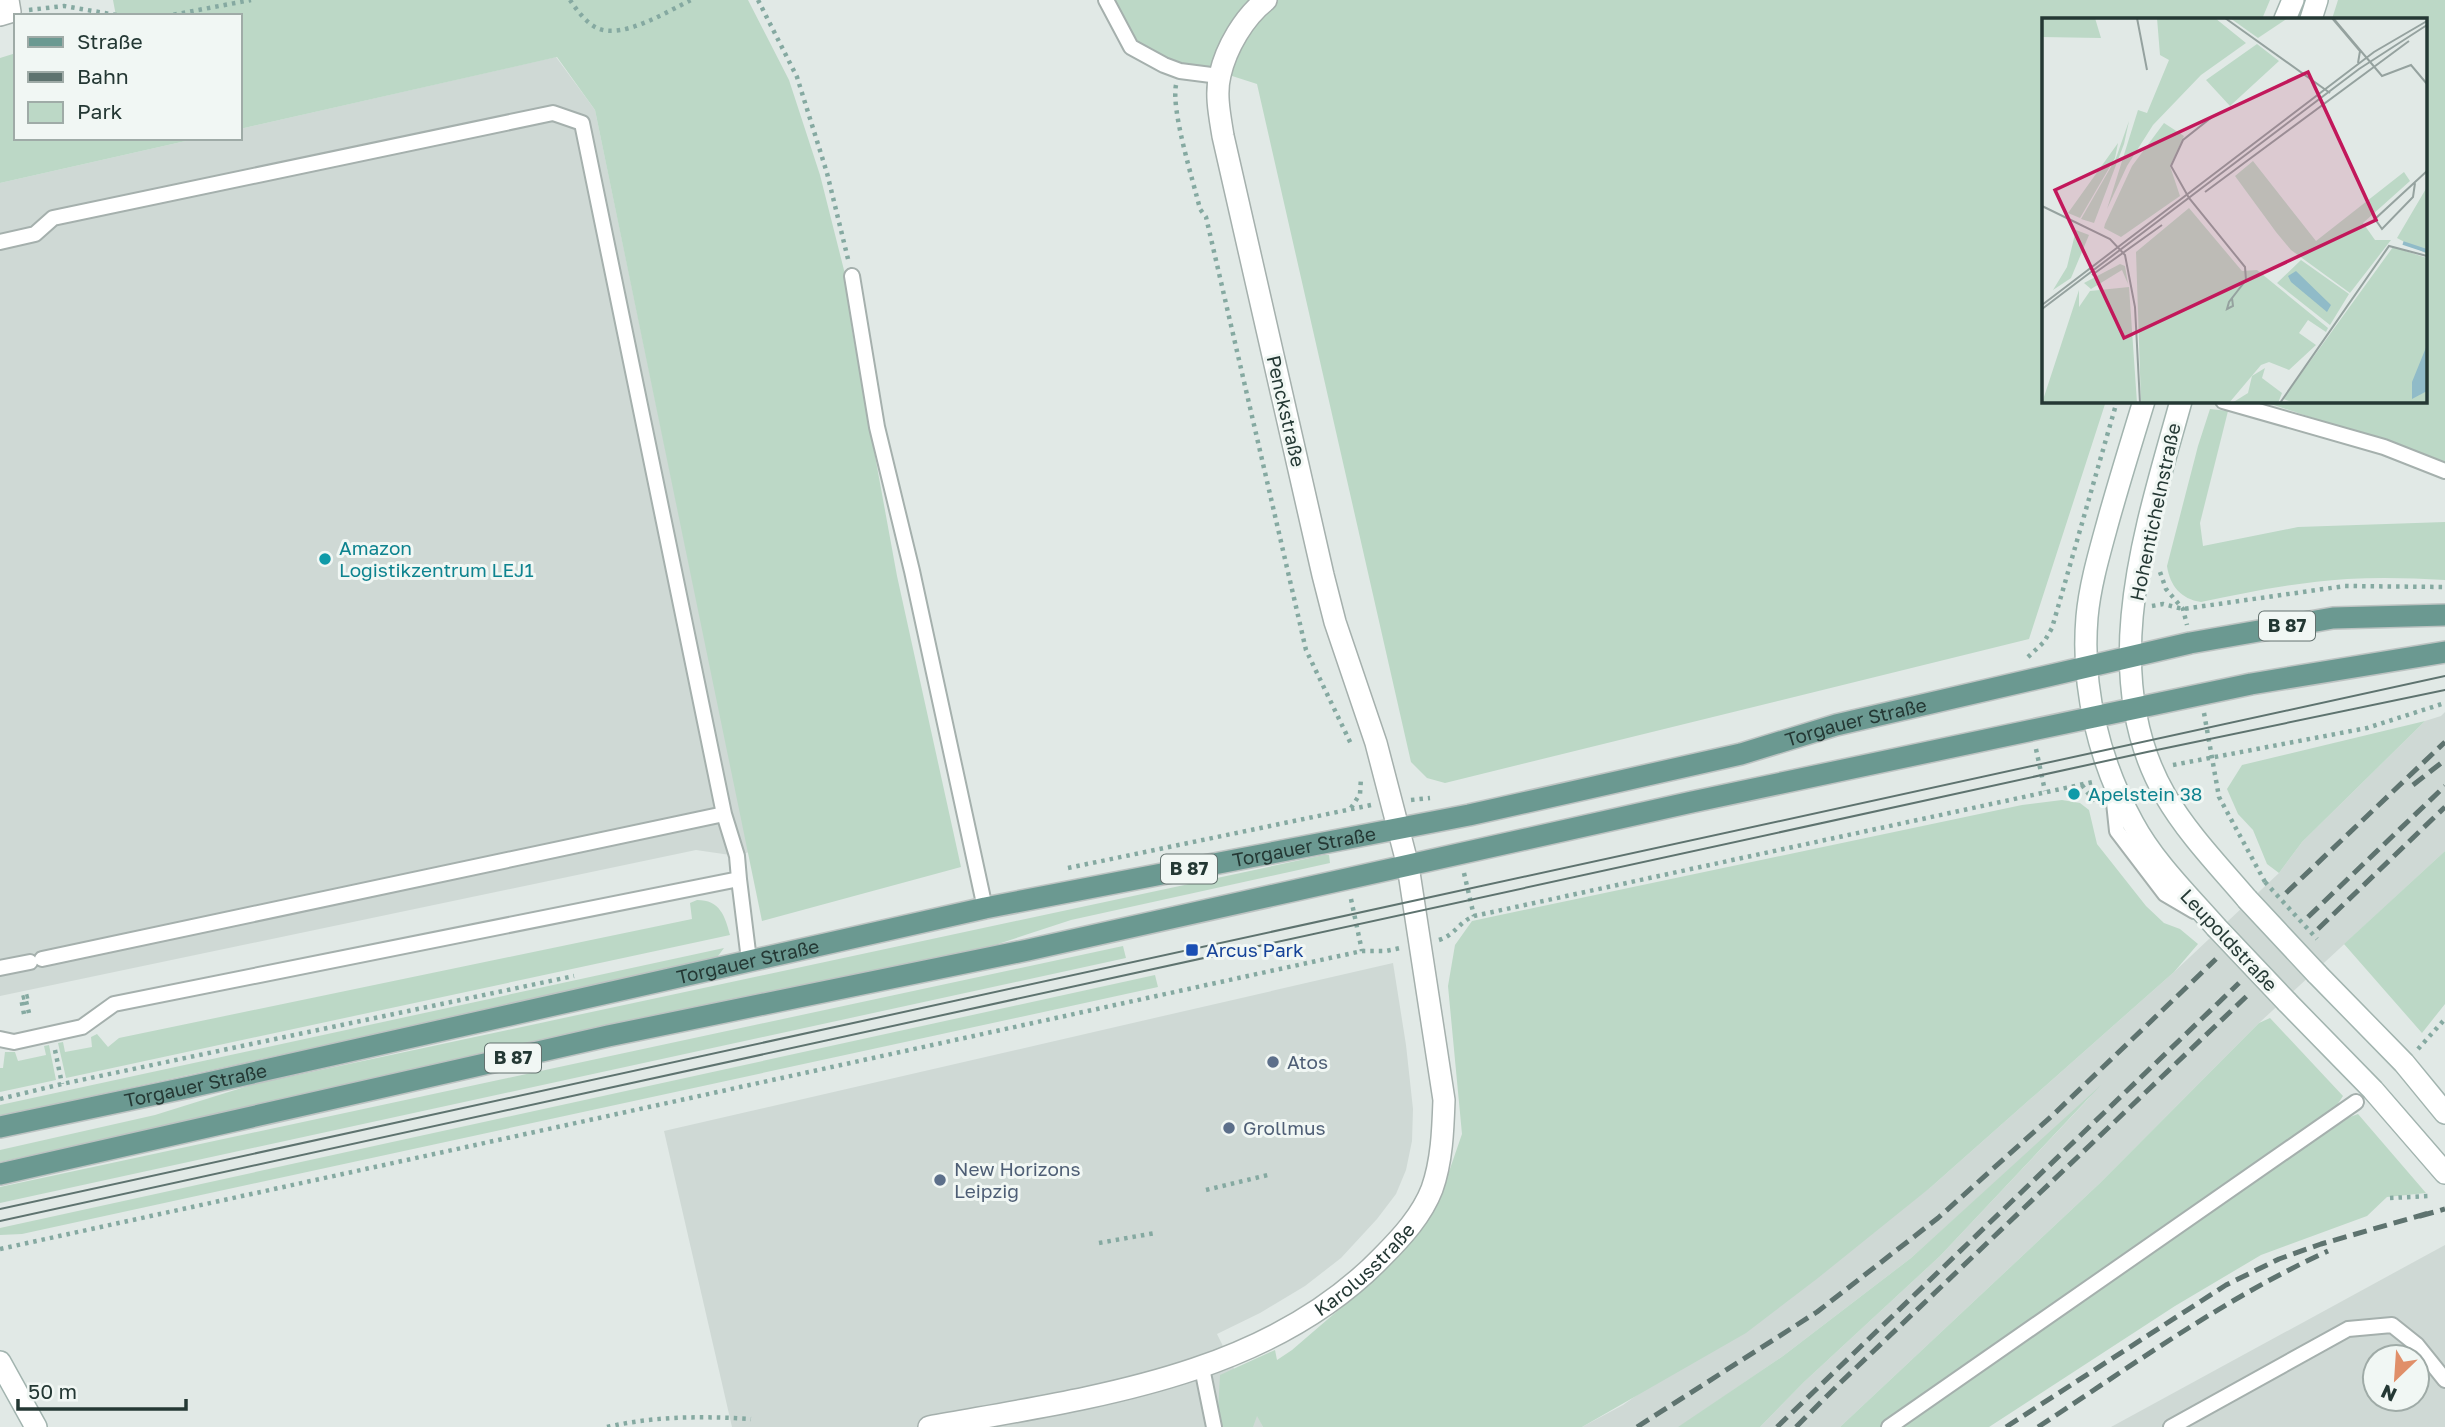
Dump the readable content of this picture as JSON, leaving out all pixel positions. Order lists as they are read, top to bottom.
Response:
{
  "streets": {
    "main road": [
      "Penckstraße",
      "Hohentichelnstraße",
      "B 87",
      "Torgauer Straße",
      "Leupoldstraße",
      "Karolusstraße"
    ]
  },
  "crossings": [
    ["Penckstraße", "Torgauer Straße"],
    ["Penckstraße", "Karolusstraße"],
    ["Hohentichelnstraße", "Torgauer Straße"],
    ["Hohentichelnstraße", "Leupoldstraße"],
    ["Torgauer Straße", "Leupoldstraße"],
    ["Torgauer Straße", "Karolusstraße"]
  ],
  "places": {
    "other": [
      "Amazon Logistikzentrum LEJ1",
      "Apelstein 38",
      "Atos",
      "Grollmus",
      "New Horizons Leipzig"
    ],
    "transit": ["Arcus Park"]
  },
  "legend": ["Straße", "Bahn", "Park"],
  "scale_bar": "50 m",
  "north": "bottom left"
}
